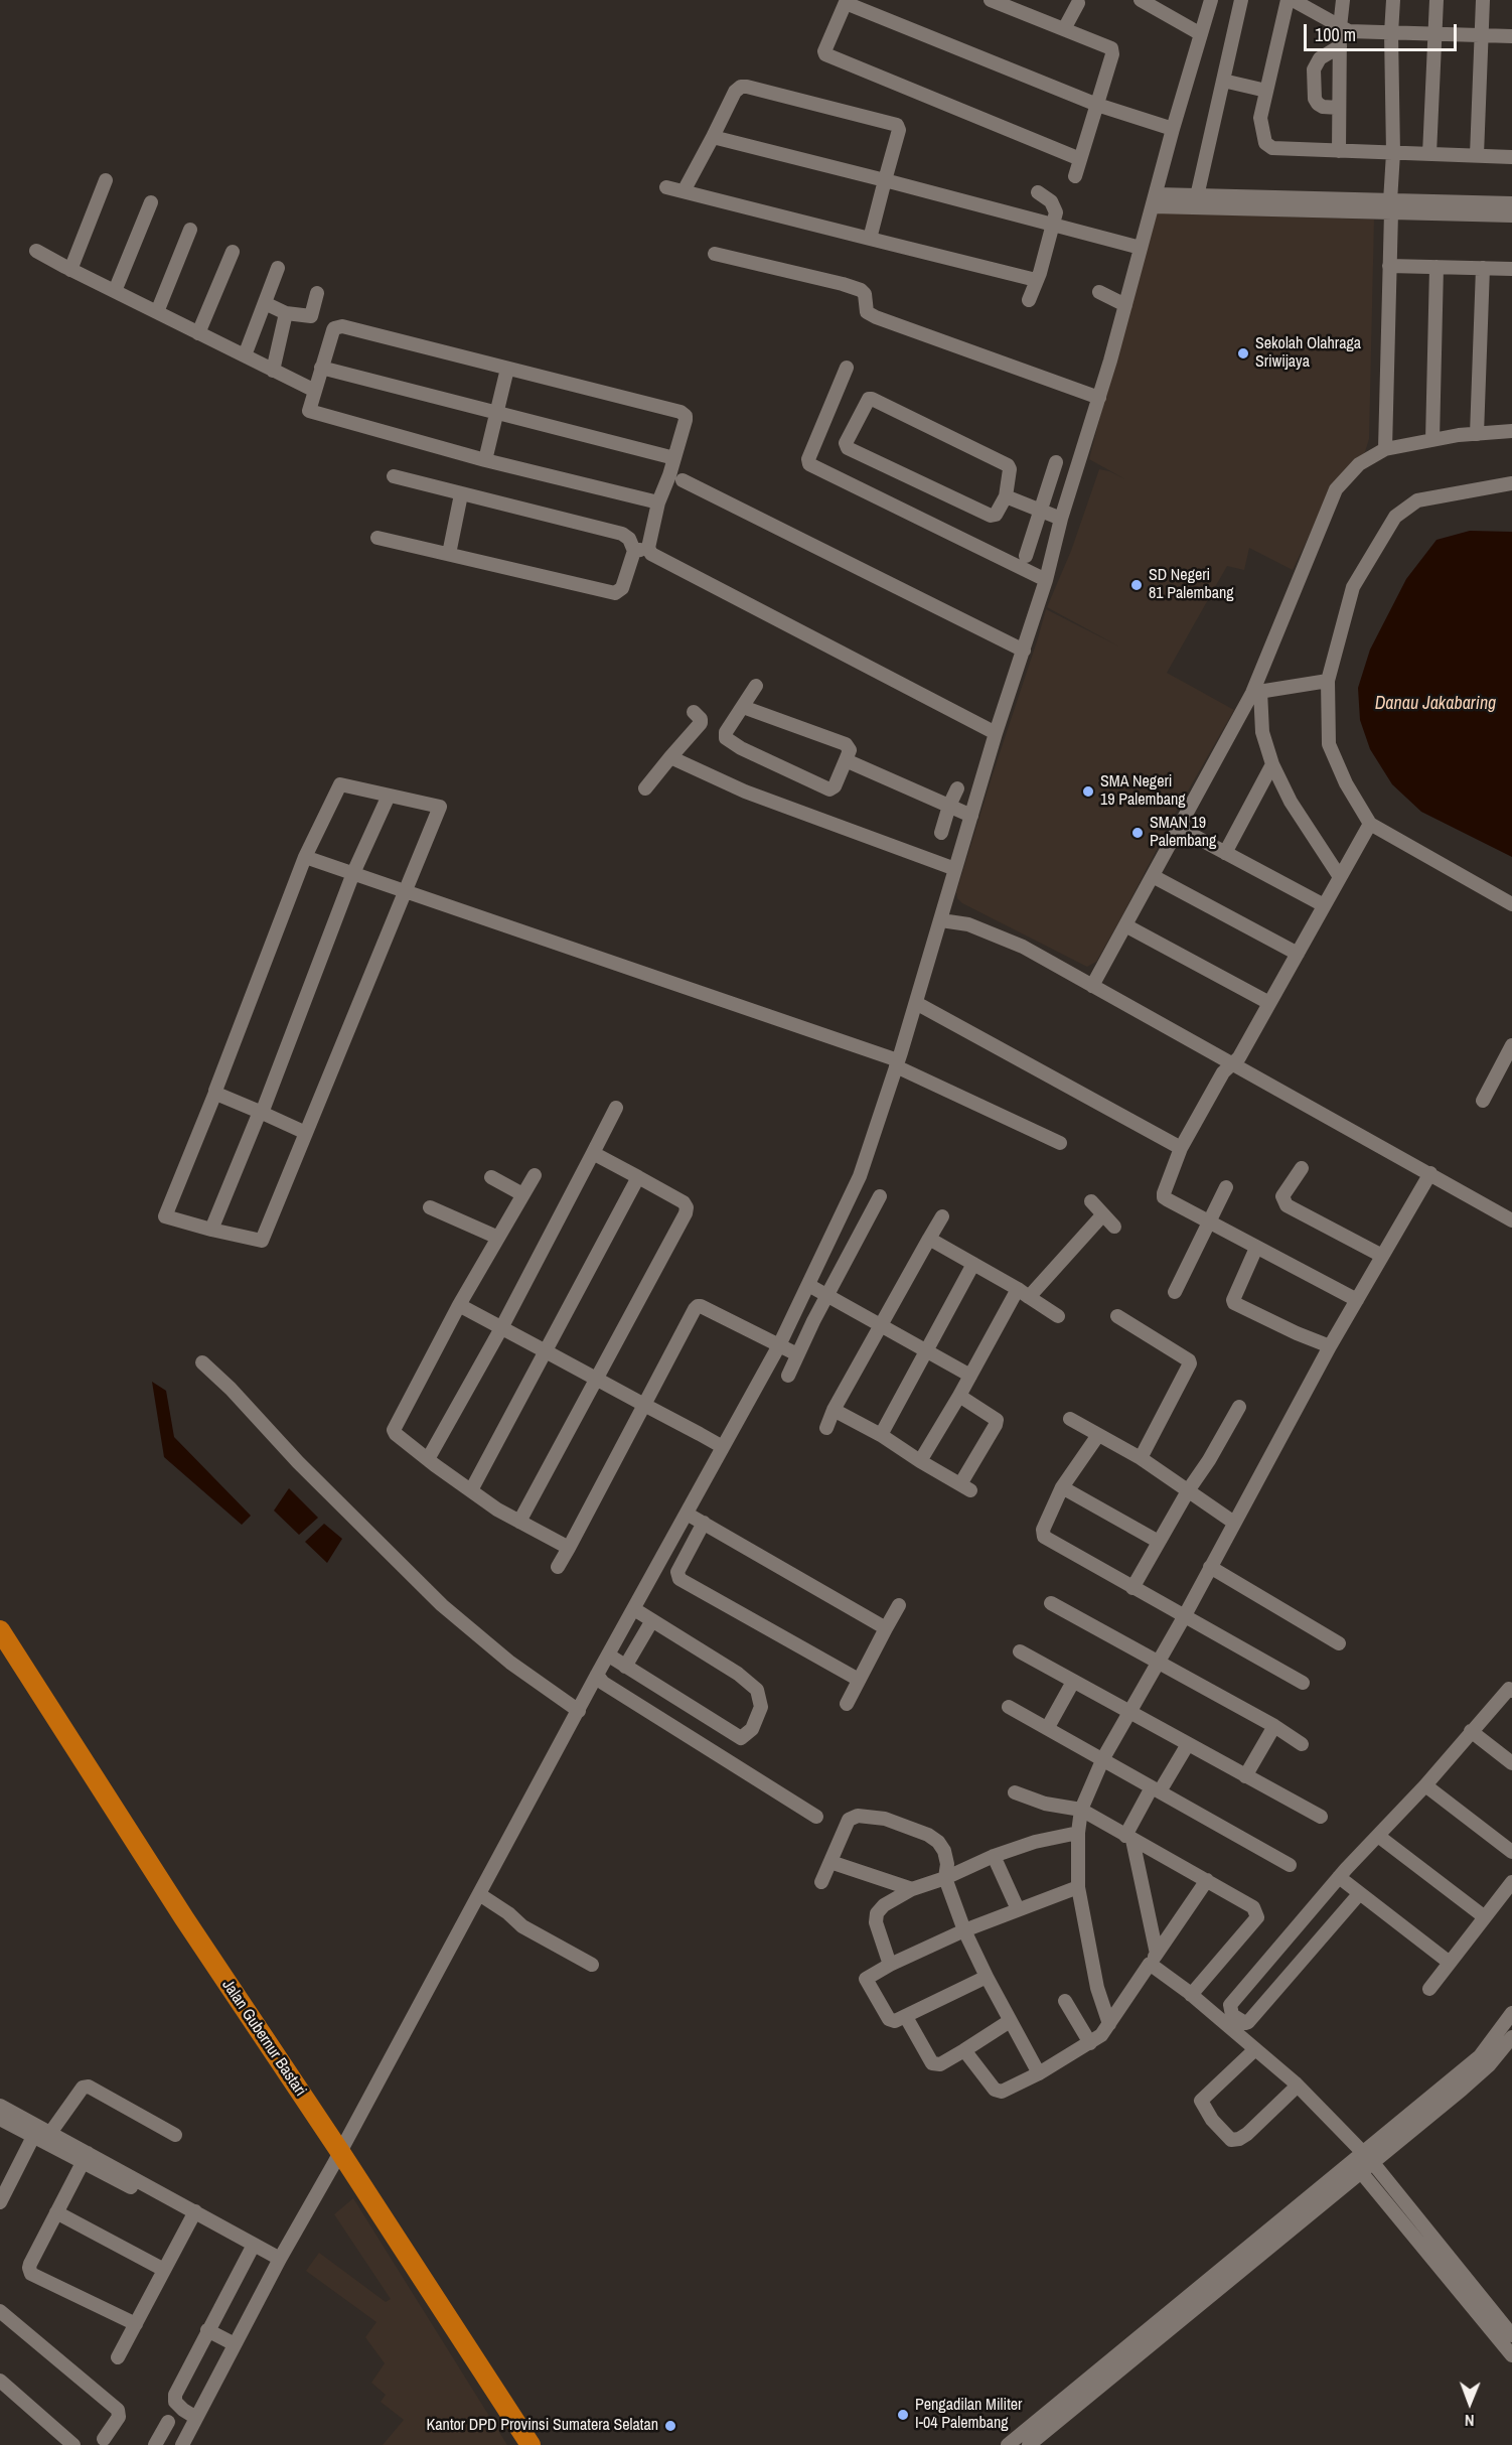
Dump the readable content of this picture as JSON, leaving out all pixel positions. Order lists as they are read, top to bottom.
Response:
{
  "streets": {
    "highway": ["Jalan Gubernur Bastari"]
  },
  "water": ["Danau Jakabaring"],
  "places": [
    "Sekolah Olahraga Sriwijaya",
    "SD Negeri 81 Palembang",
    "SMA Negeri 19 Palembang",
    "SMAN 19 Palembang",
    "Pengadilan Militer I-04 Palembang",
    "Kantor DPD Provinsi Sumatera Selatan"
  ],
  "scale_bar": "100 m",
  "north": "bottom"
}
